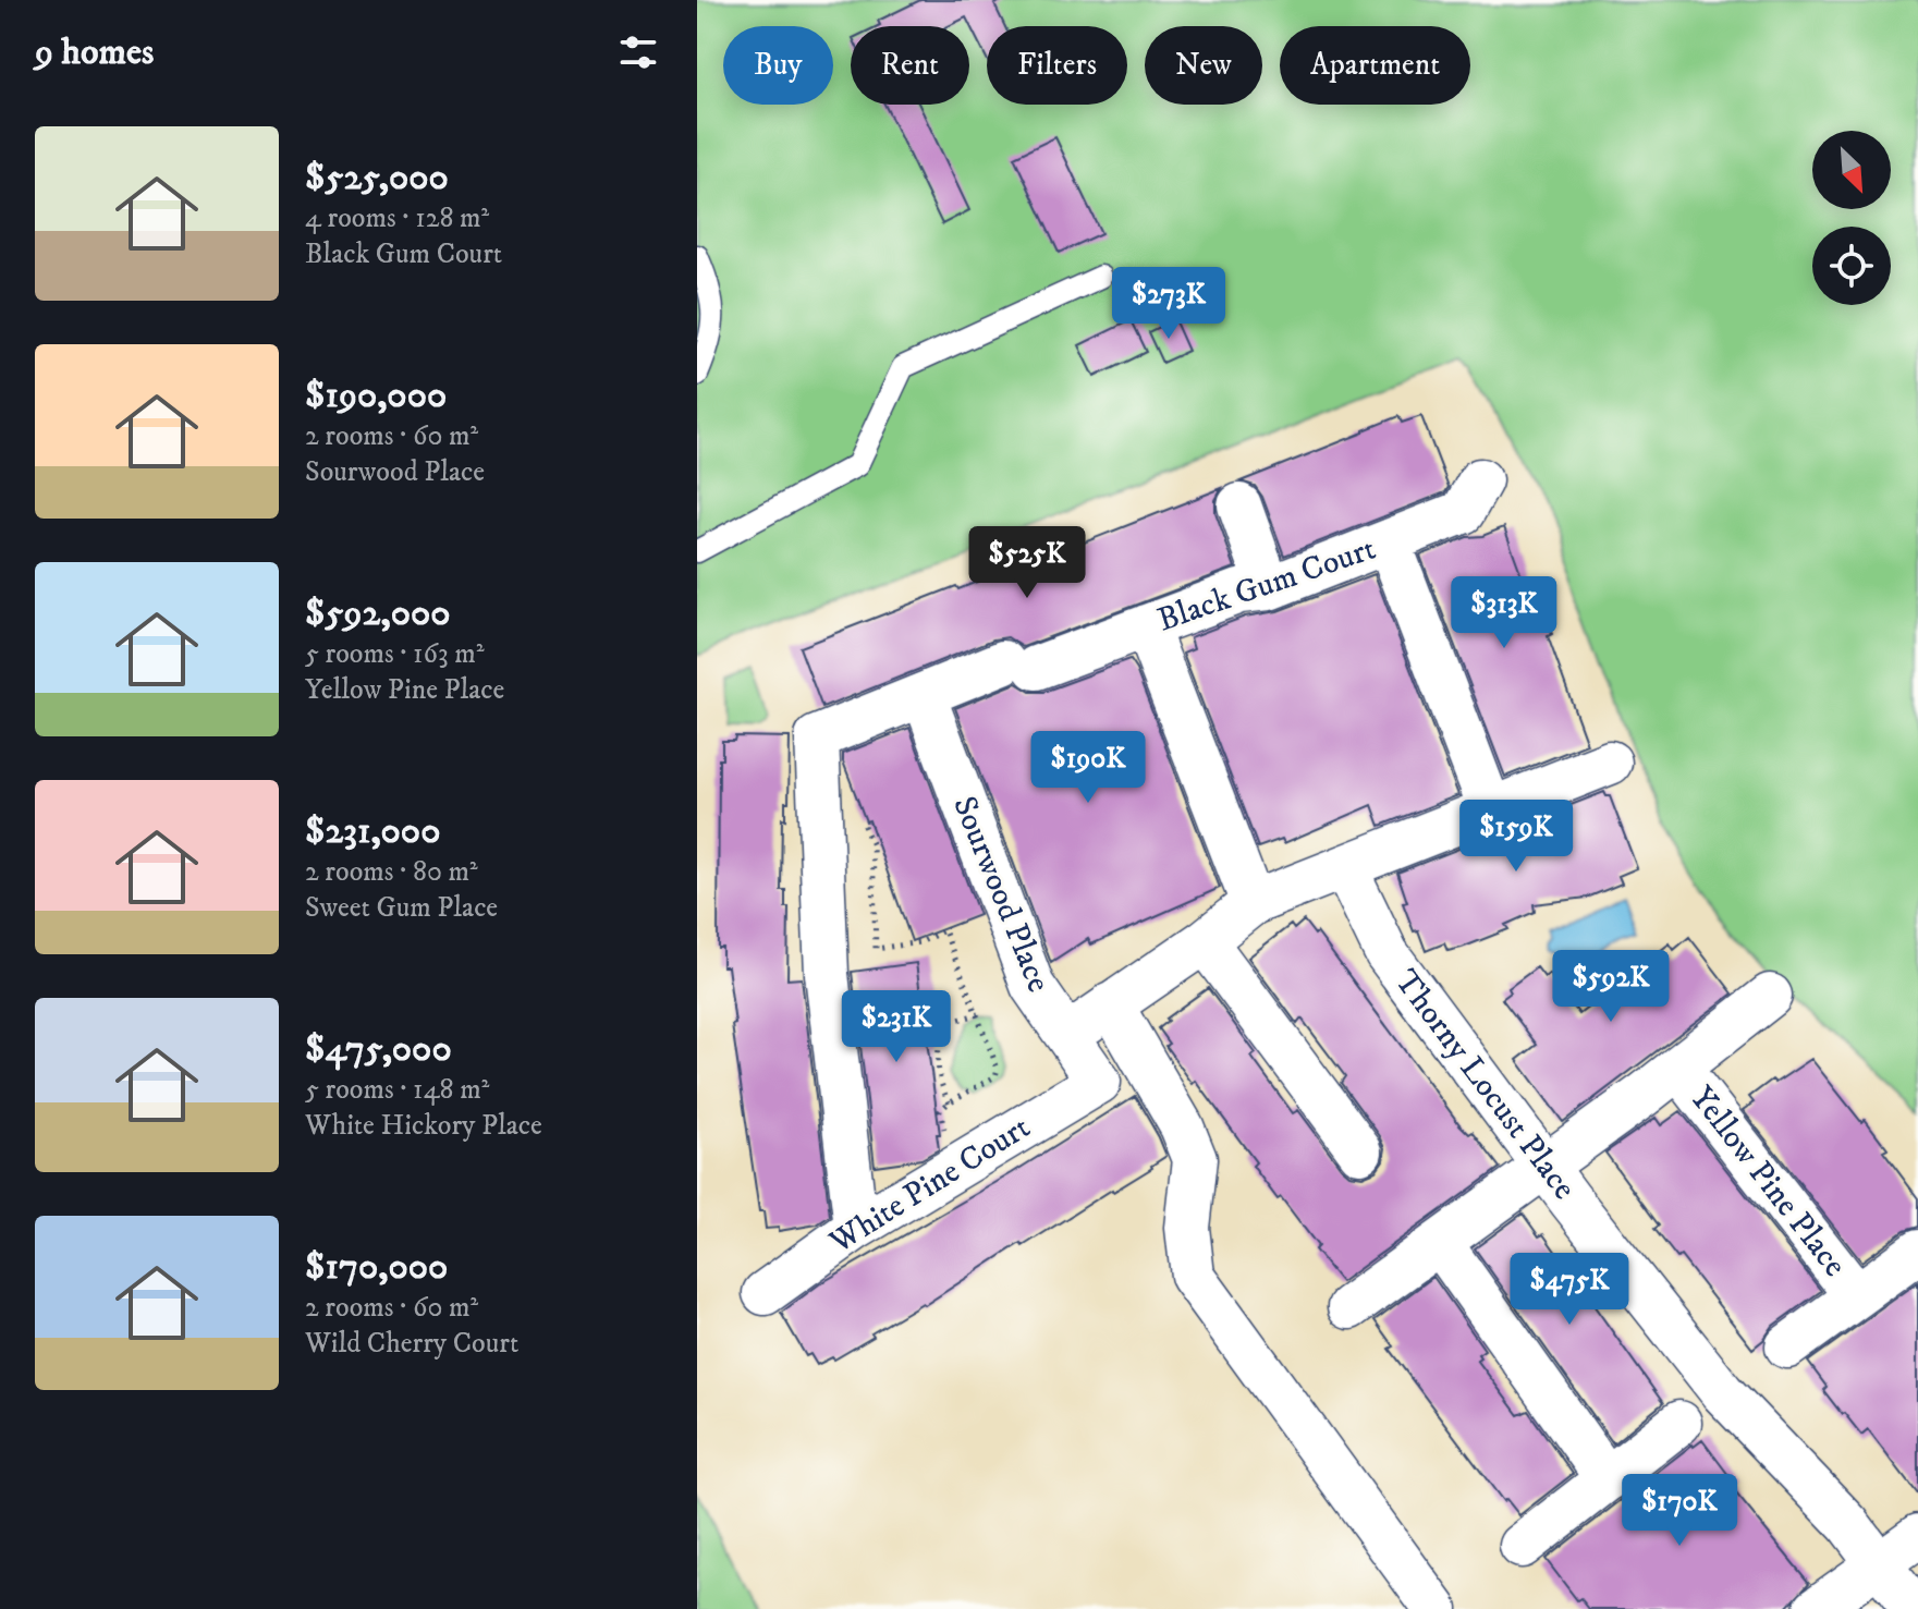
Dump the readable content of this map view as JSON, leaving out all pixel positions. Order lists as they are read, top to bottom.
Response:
{
  "streets": {
    "street": [
      "Black Gum Court",
      "Sourwood Place",
      "Thorny Locust Place",
      "Yellow Pine Place",
      "White Pine Court"
    ]
  },
  "crossings": [
    ["Black Gum Court", "Sourwood Place"],
    ["Black Gum Court", "White Pine Court"],
    ["Sourwood Place", "White Pine Court"]
  ],
  "north": "bottom right",
  "page": {
    "heading": "9 homes",
    "chip": [
      "Buy",
      "Rent",
      "Filters",
      "New",
      "Apartment"
    ],
    "list": [
      {
        "name": "$525,000",
        "note": "4 rooms · 128 m² · Black Gum Court"
      },
      {
        "name": "$190,000",
        "note": "2 rooms · 60 m² · Sourwood Place"
      },
      {
        "name": "$592,000",
        "note": "5 rooms · 163 m² · Yellow Pine Place"
      },
      {
        "name": "$231,000",
        "note": "2 rooms · 80 m² · Sweet Gum Place"
      },
      {
        "name": "$475,000",
        "note": "5 rooms · 148 m² · White Hickory Place"
      },
      {
        "name": "$170,000",
        "note": "2 rooms · 60 m² · Wild Cherry Court"
      }
    ],
    "price": [
      "$273K",
      "$525K",
      "$313K",
      "$190K",
      "$159K",
      "$592K",
      "$231K",
      "$475K",
      "$170K"
    ]
  }
}
